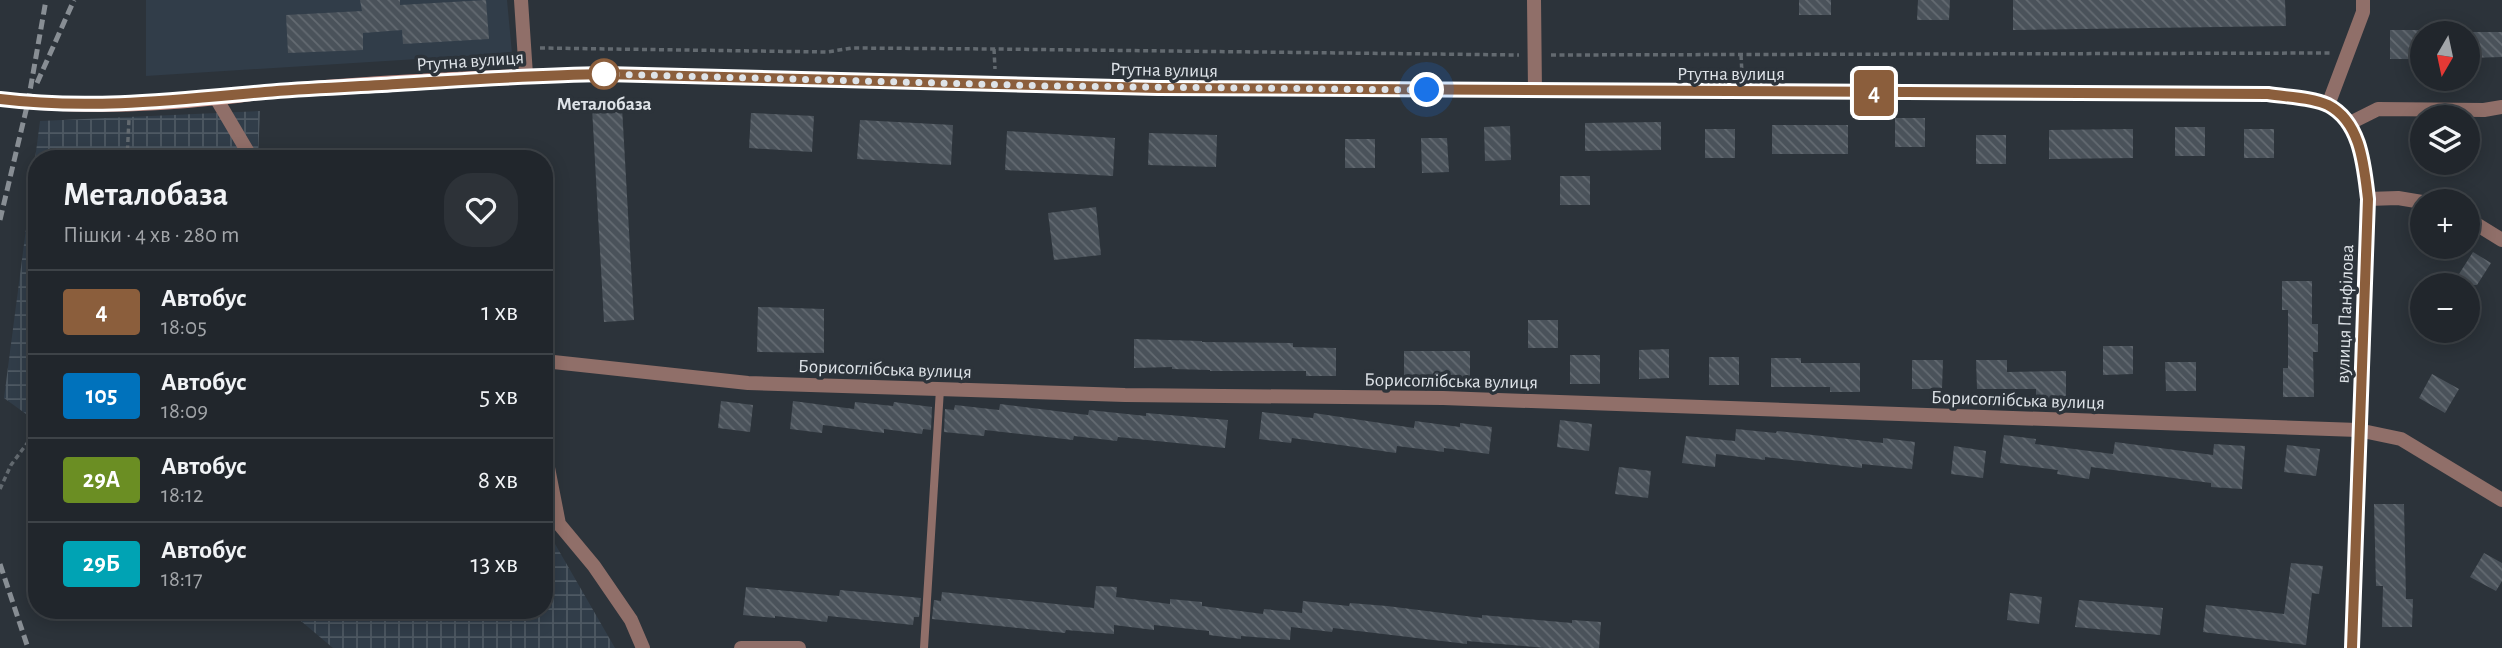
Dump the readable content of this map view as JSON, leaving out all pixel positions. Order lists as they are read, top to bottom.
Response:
{
  "streets": {
    "main road": ["Ртутна вулиця", "вулиця Панфілова"],
    "street": ["Борисоглібська вулиця"]
  },
  "crossings": [
    ["Ртутна вулиця", "вулиця Панфілова"],
    ["вулиця Панфілова", "Борисоглібська вулиця"]
  ],
  "places": ["Металобаза"],
  "lines": ["bus line 4"],
  "north": "bottom",
  "page": {
    "on_map": "4",
    "map_buttons": ["+", "−"],
    "heading": ["Металобаза", "Пішки · 4 хв · 280 m"],
    "list": [
      {
        "mark": "4",
        "name": "Автобус",
        "note": "18:05",
        "value": "1 хв"
      },
      {
        "mark": "105",
        "name": "Автобус",
        "note": "18:09",
        "value": "5 хв"
      },
      {
        "mark": "29A",
        "name": "Автобус",
        "note": "18:12",
        "value": "8 хв"
      },
      {
        "mark": "29Б",
        "name": "Автобус",
        "note": "18:17",
        "value": "13 хв"
      }
    ]
  }
}
